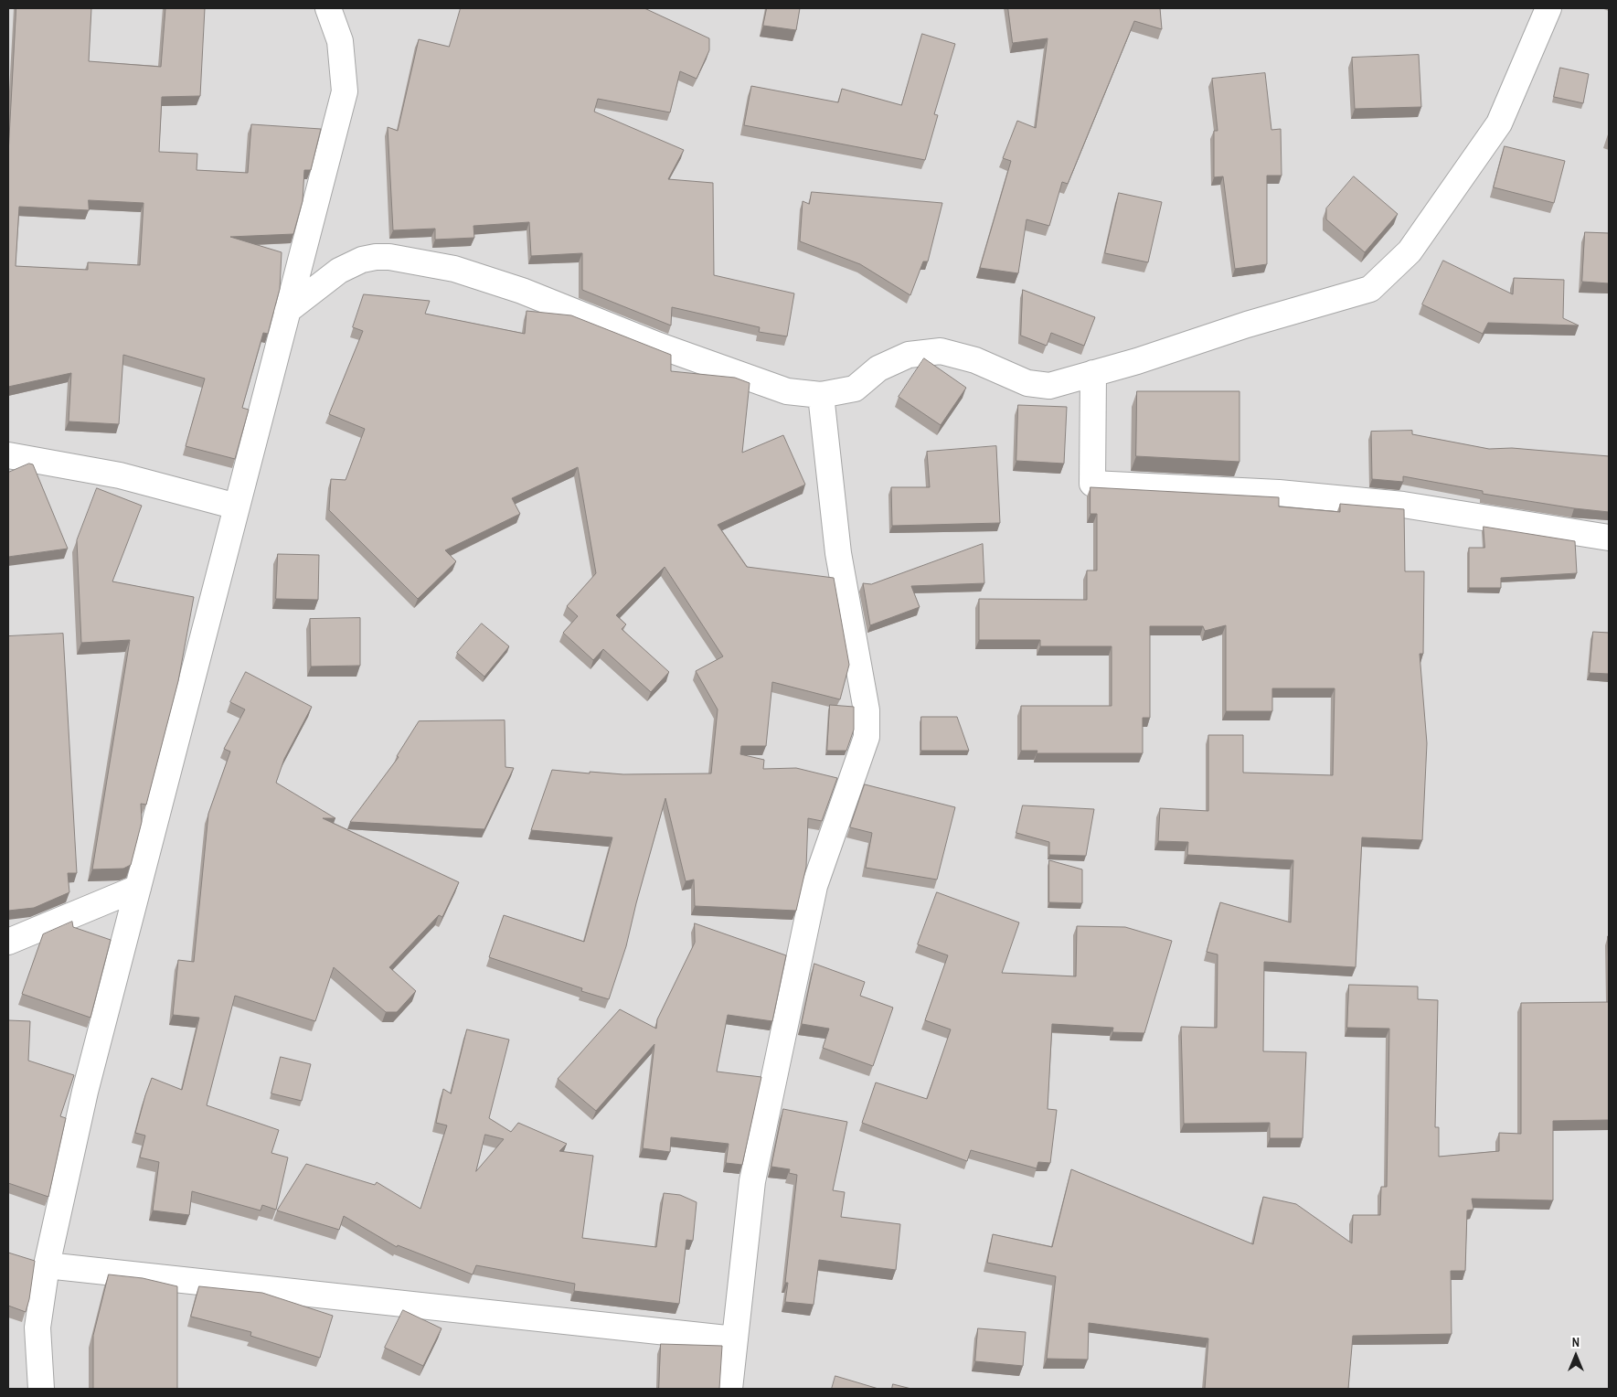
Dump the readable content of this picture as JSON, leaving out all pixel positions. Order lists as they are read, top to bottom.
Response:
{
  "north": "top"
}
